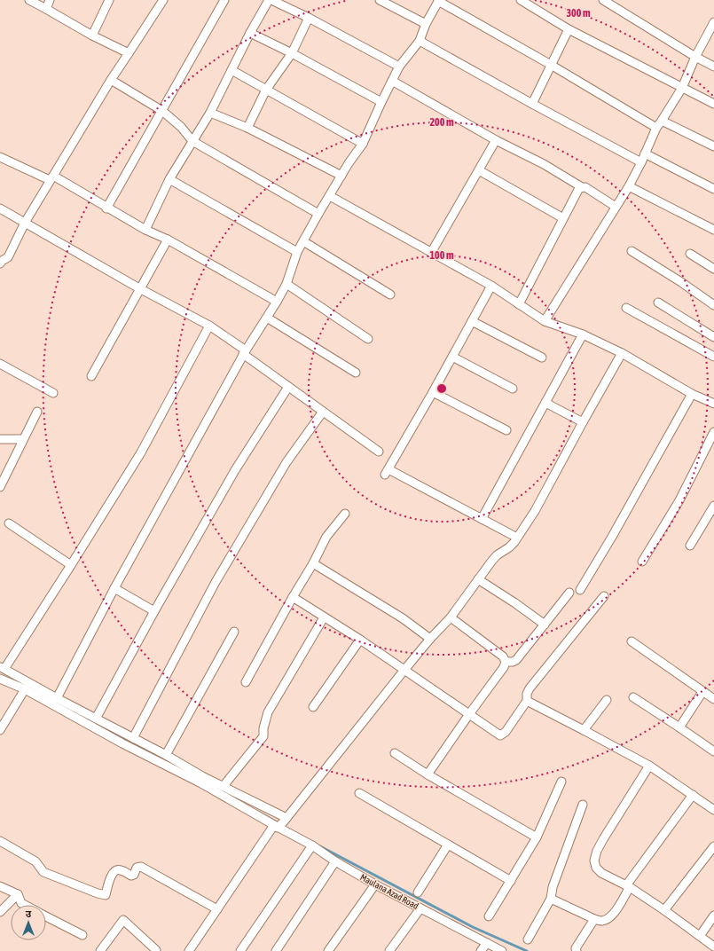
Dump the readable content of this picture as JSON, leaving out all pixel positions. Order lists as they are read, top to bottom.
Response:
{
  "streets": {
    "street": ["Maulana Azad Road"]
  },
  "north": "top",
  "rings": ["300 m", "200 m", "100 m"]
}
